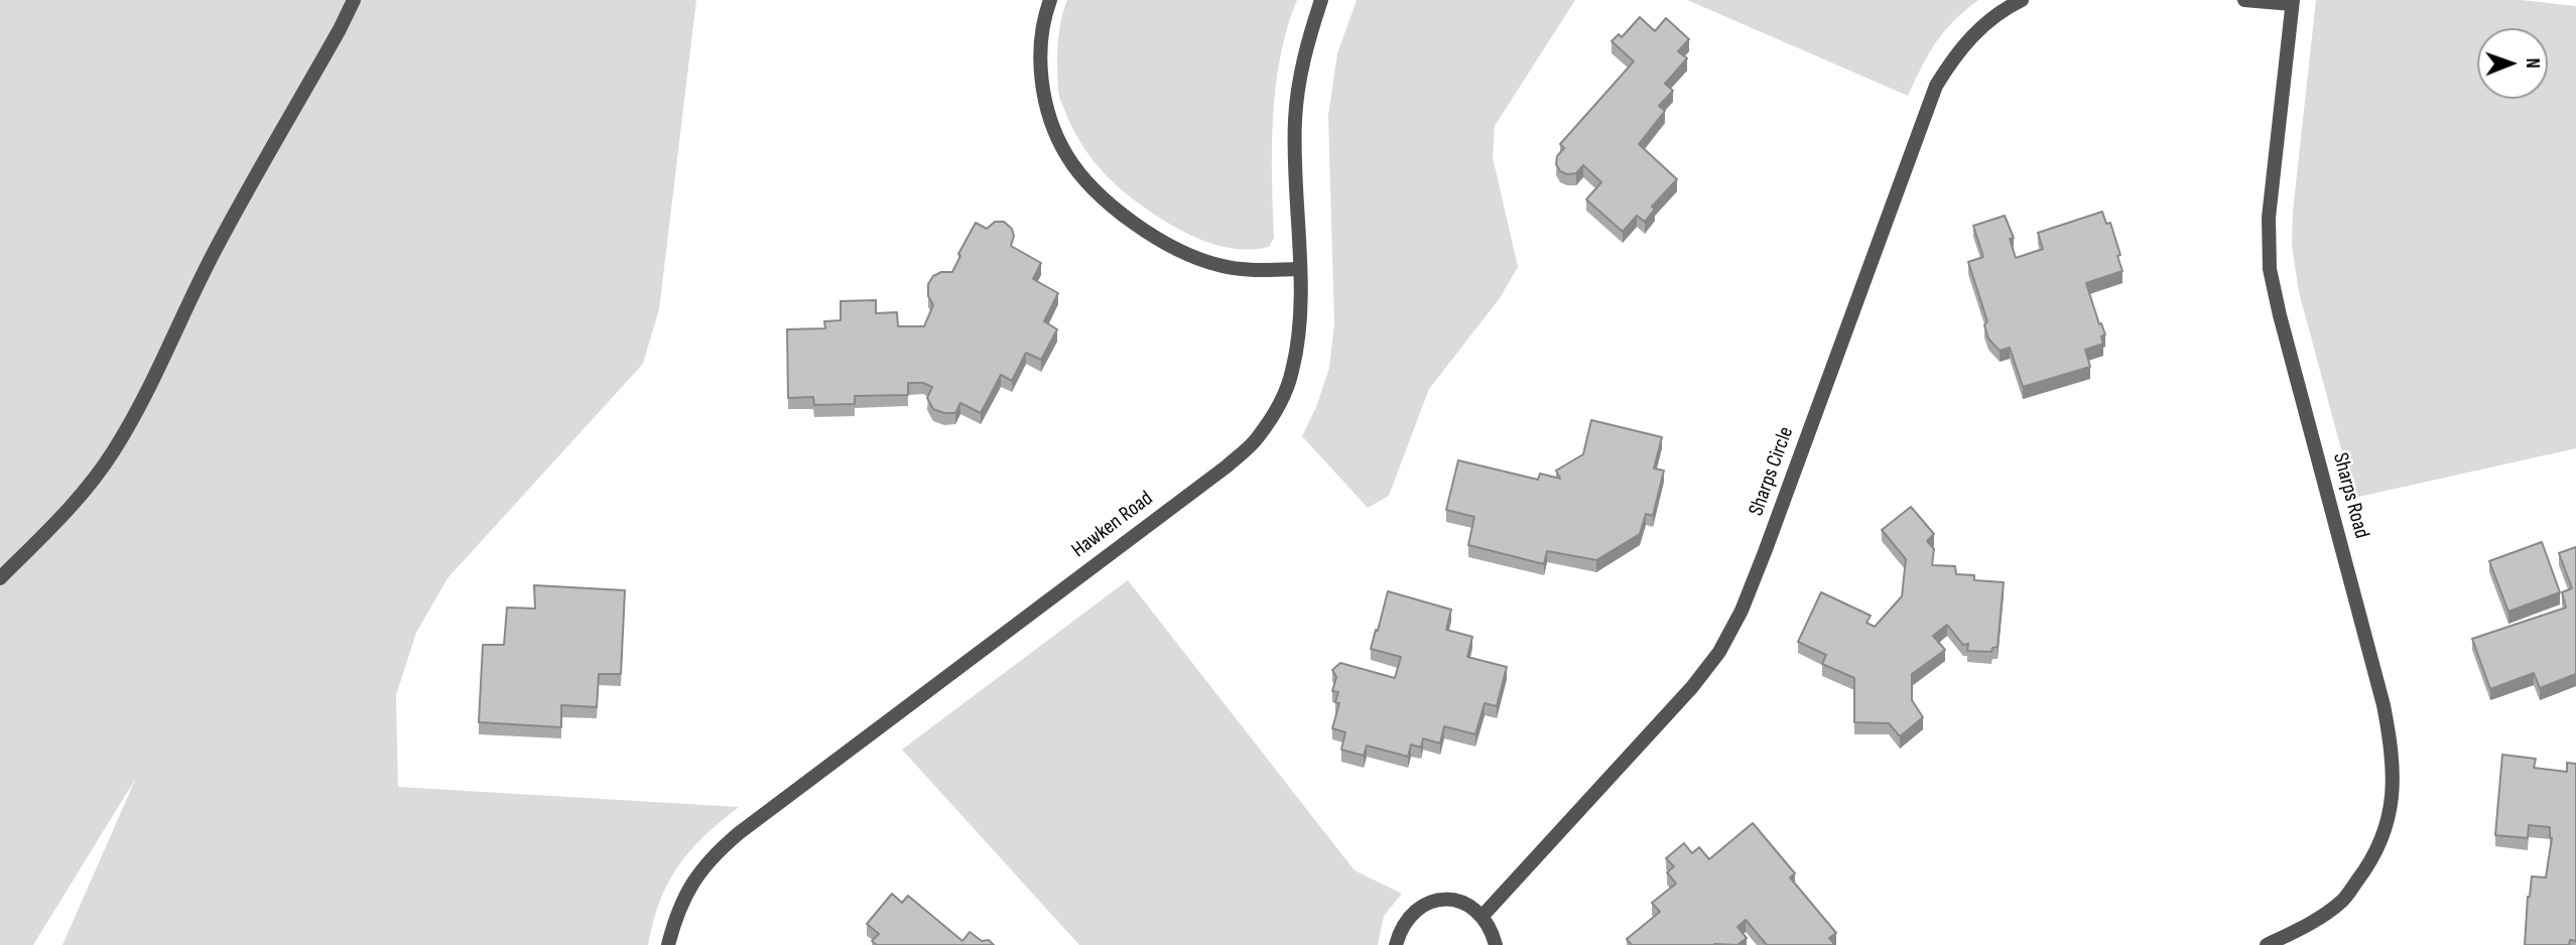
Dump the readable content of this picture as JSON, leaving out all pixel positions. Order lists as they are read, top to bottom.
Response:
{
  "streets": {
    "street": ["Sharps Circle", "Sharps Road", "Hawken Road"]
  },
  "north": "right"
}
